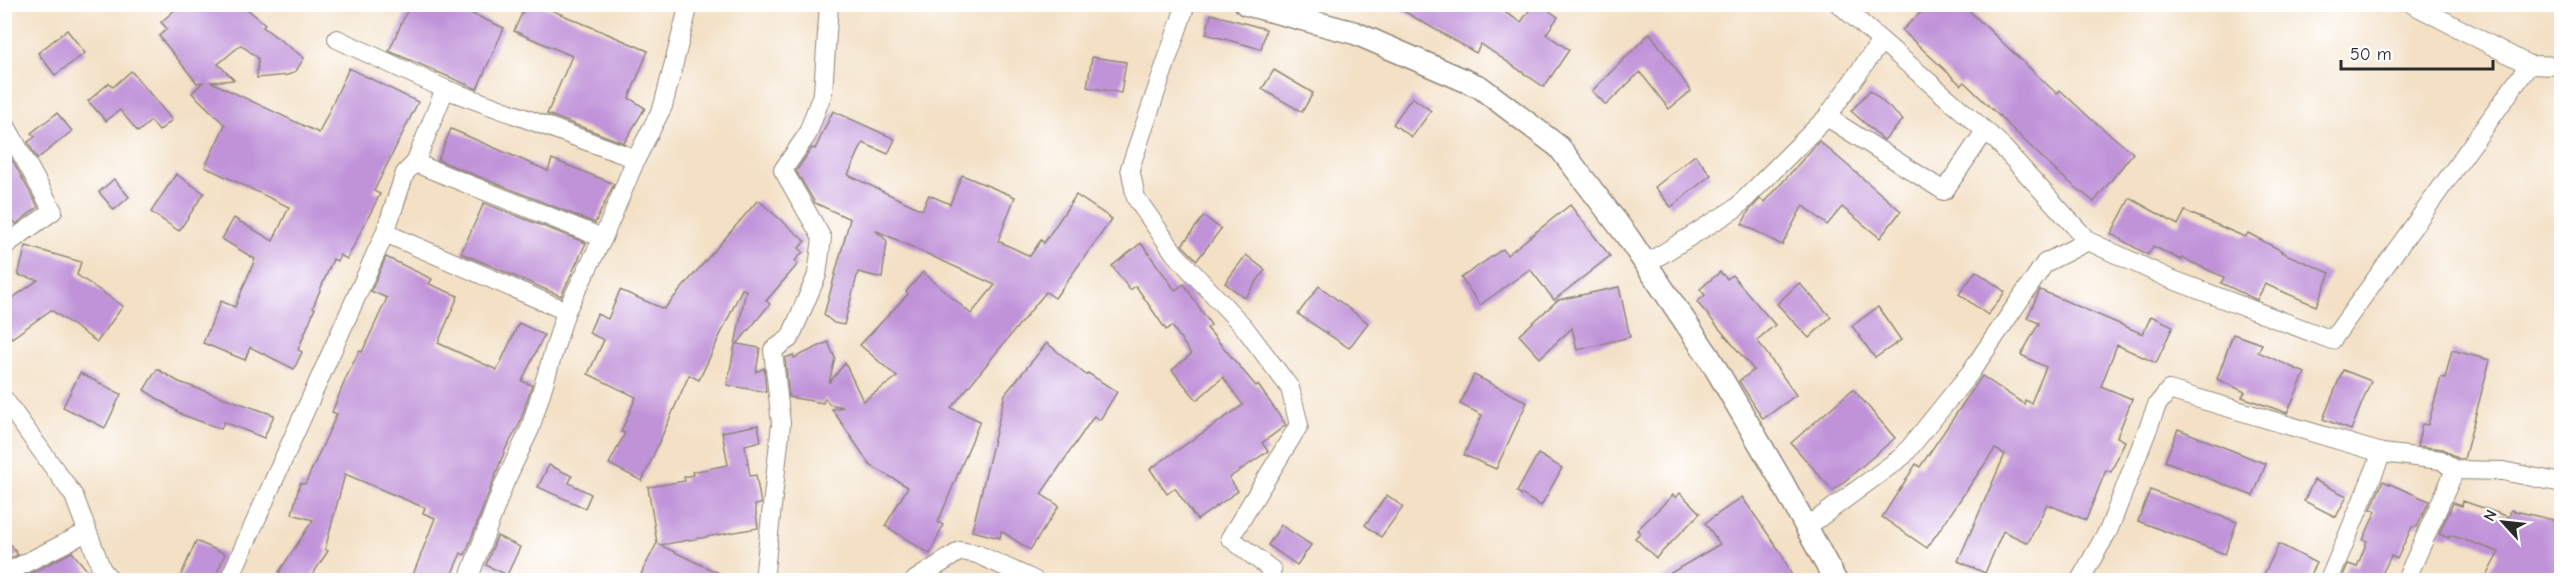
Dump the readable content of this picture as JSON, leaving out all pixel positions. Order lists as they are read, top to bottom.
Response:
{
  "scale_bar": "50 m",
  "north": "top left"
}
